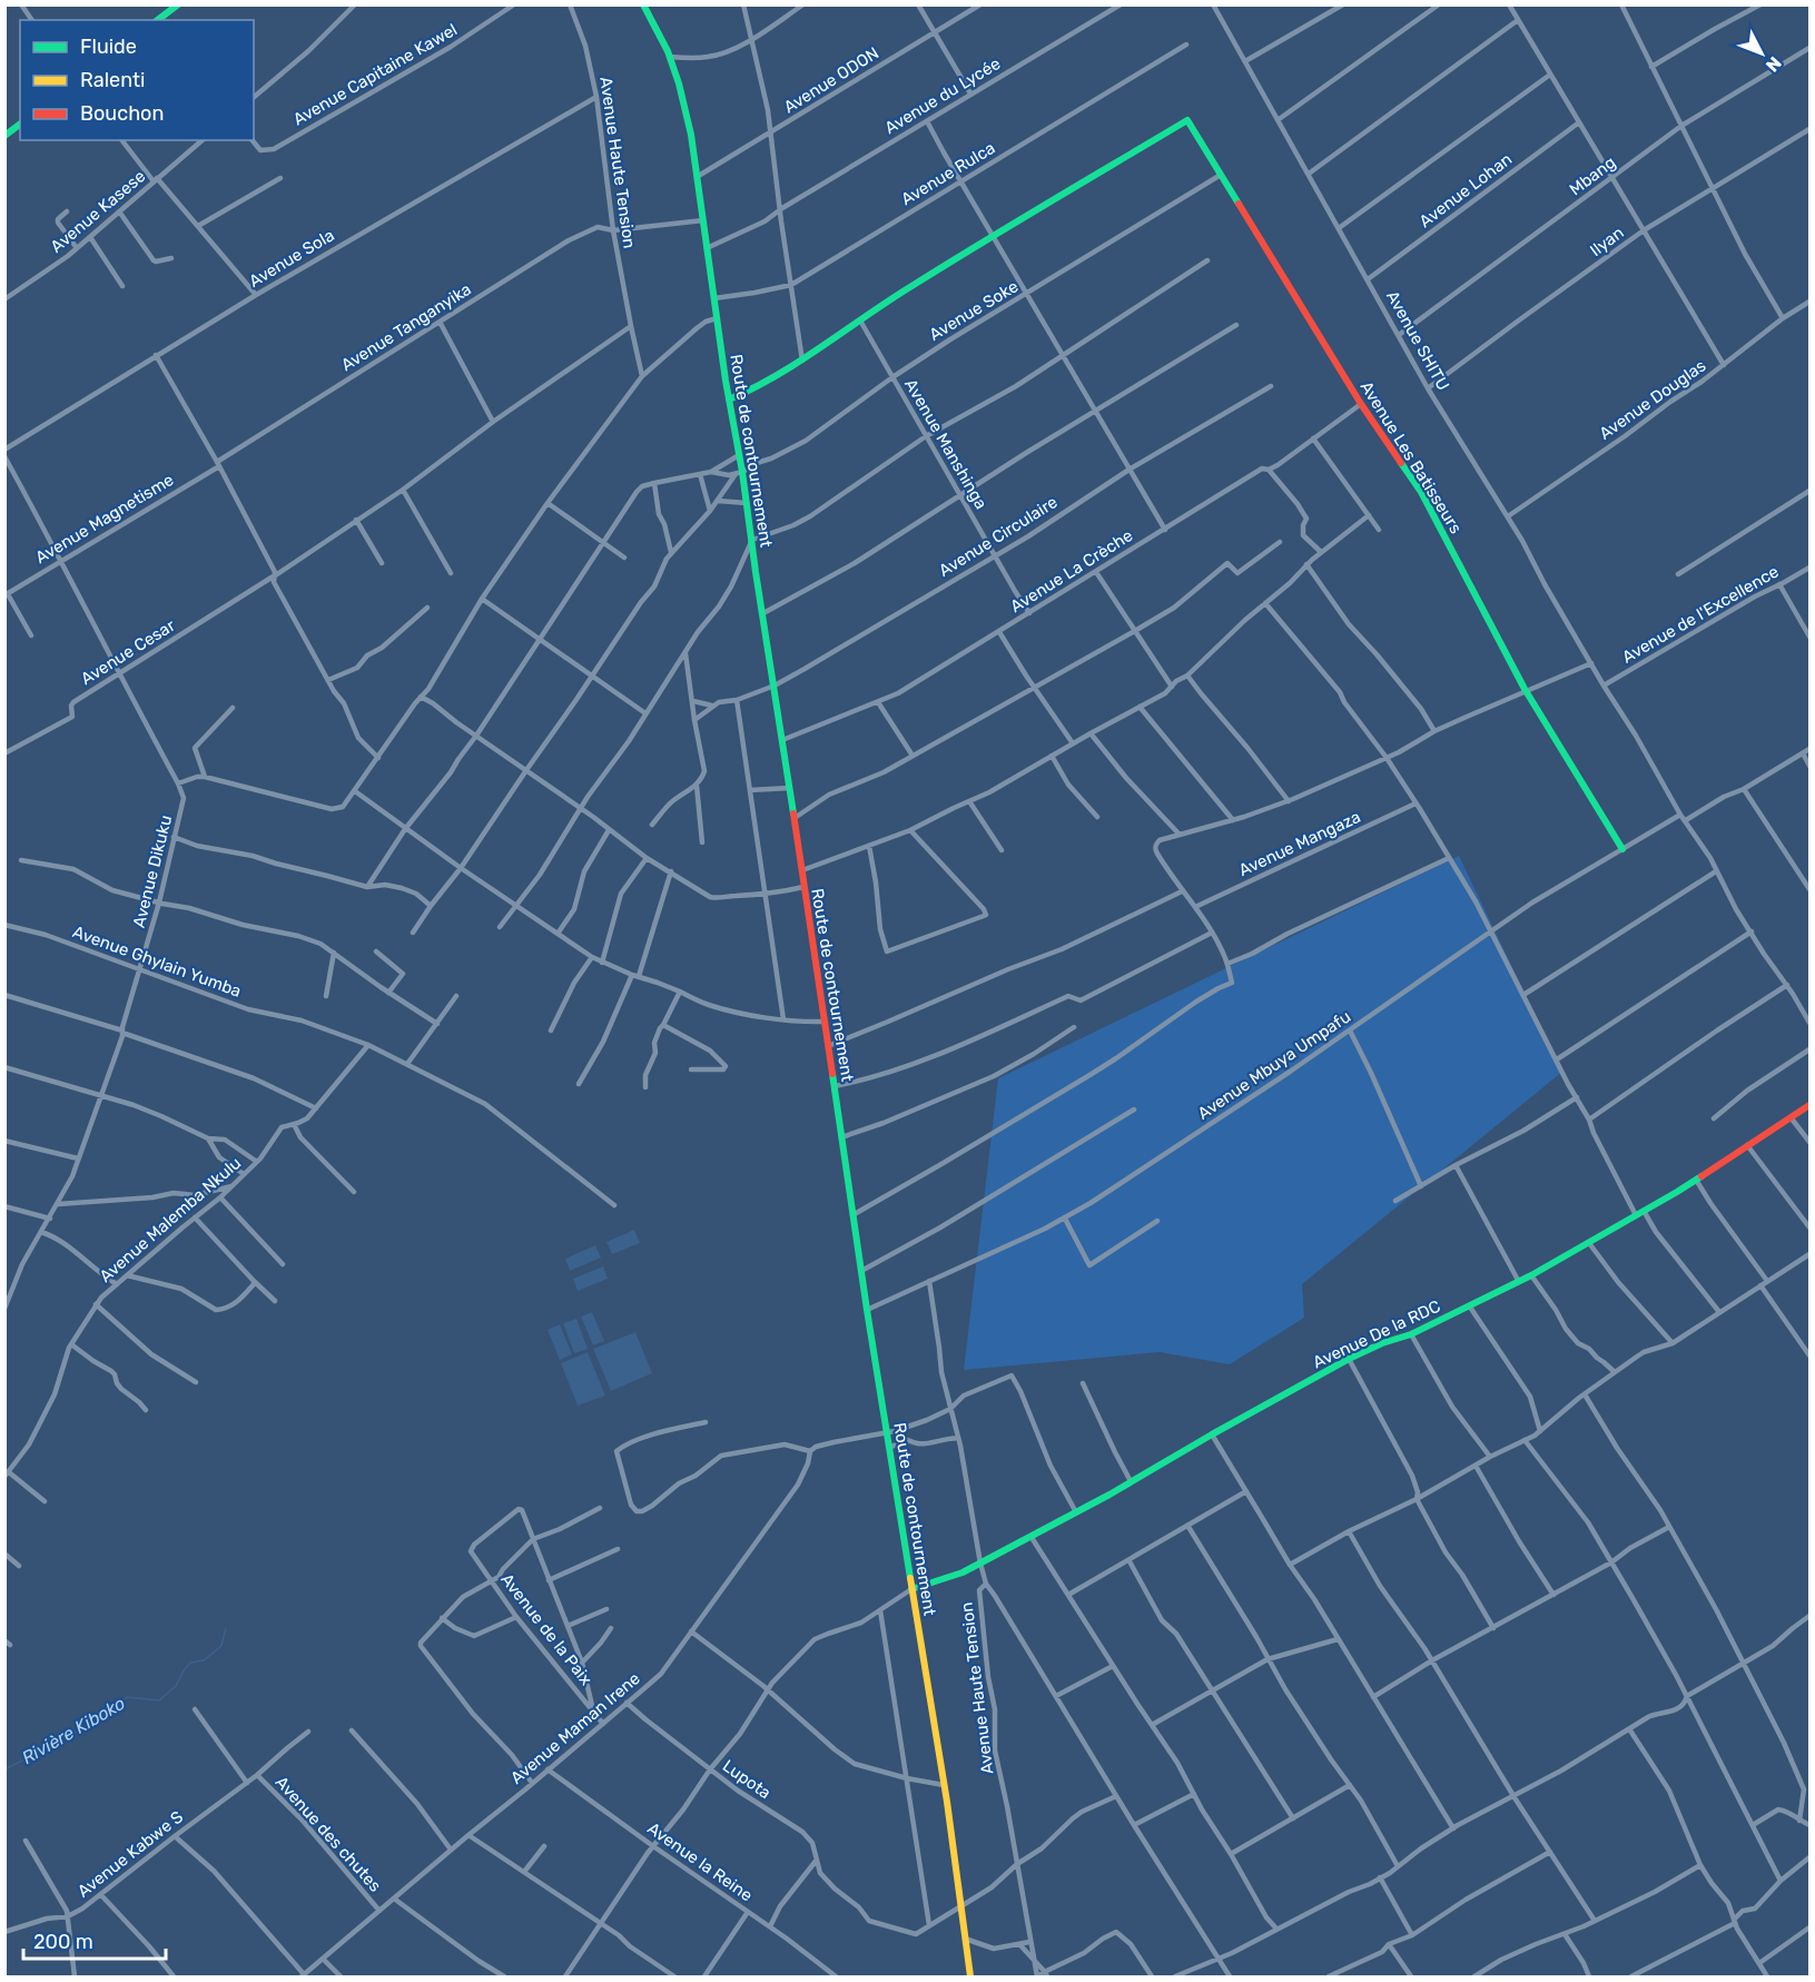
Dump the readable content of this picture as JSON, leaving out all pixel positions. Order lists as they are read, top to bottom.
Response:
{
  "streets": {
    "street": [
      "Avenue Capitaine Kawel",
      "Avenue ODON",
      "Avenue du Lycée",
      "Avenue Haute Tension",
      "Avenue Rulca",
      "Mbang",
      "Avenue Lohan",
      "Avenue Kasese",
      "Ilyan",
      "Avenue Sola",
      "Avenue Soke",
      "Avenue Tanganyika",
      "Avenue SHITU",
      "Avenue Douglas",
      "Avenue Manshinga",
      "Route de contournement",
      "Avenue Les Batisseurs",
      "Avenue Magnetisme",
      "Avenue Circulaire",
      "Avenue La Crèche",
      "Avenue de l'Excellence",
      "Avenue Cesar",
      "Avenue Mangaza",
      "Avenue Dikuku",
      "Avenue Ghylain Yumba",
      "Avenue Mbuya Umpafu",
      "Avenue Malemba Nkulu",
      "Avenue De la RDC",
      "Avenue de la Paix",
      "Avenue Maman Irene",
      "Lupota",
      "Avenue des chutes",
      "Avenue Kabwe S",
      "Avenue la Reine"
    ]
  },
  "crossings": [
    ["Avenue ODON", "Route de contournement"],
    ["Avenue du Lycée", "Route de contournement"],
    ["Avenue Haute Tension", "Avenue Sola"],
    ["Avenue Haute Tension", "Avenue Tanganyika"],
    ["Avenue Haute Tension", "Avenue Cesar"],
    ["Avenue Haute Tension", "Avenue Mbuya Umpafu"],
    ["Avenue Haute Tension", "Avenue De la RDC"],
    ["Avenue Rulca", "Route de contournement"],
    ["Mbang", "Avenue SHITU"],
    ["Avenue Lohan", "Avenue SHITU"],
    ["Ilyan", "Avenue SHITU"],
    ["Avenue Soke", "Avenue Manshinga"],
    ["Avenue Soke", "Route de contournement"],
    ["Avenue Soke", "Avenue Les Batisseurs"],
    ["Avenue Tanganyika", "Route de contournement"],
    ["Avenue Tanganyika", "Avenue Magnetisme"],
    ["Avenue SHITU", "Avenue Douglas"],
    ["Avenue SHITU", "Avenue de l'Excellence"],
    ["Avenue SHITU", "Avenue Mbuya Umpafu"],
    ["Avenue Manshinga", "Avenue Circulaire"],
    ["Avenue Manshinga", "Avenue La Crèche"],
    ["Route de contournement", "Avenue Circulaire"],
    ["Route de contournement", "Avenue La Crèche"],
    ["Route de contournement", "Avenue Mbuya Umpafu"],
    ["Route de contournement", "Avenue De la RDC"],
    ["Avenue Les Batisseurs", "Avenue La Crèche"],
    ["Avenue Les Batisseurs", "Avenue Mbuya Umpafu"],
    ["Avenue Magnetisme", "Avenue Dikuku"],
    ["Avenue Cesar", "Avenue Dikuku"],
    ["Avenue Dikuku", "Avenue Ghylain Yumba"],
    ["Avenue Ghylain Yumba", "Avenue Malemba Nkulu"],
    ["Avenue de la Paix", "Avenue Maman Irene"],
    ["Avenue Maman Irene", "Lupota"],
    ["Avenue Maman Irene", "Avenue des chutes"],
    ["Avenue Maman Irene", "Avenue la Reine"],
    ["Avenue des chutes", "Avenue Kabwe S"]
  ],
  "water": ["Rivière Kiboko"],
  "legend": ["Fluide", "Ralenti", "Bouchon"],
  "scale_bar": "200 m",
  "north": "bottom right"
}
